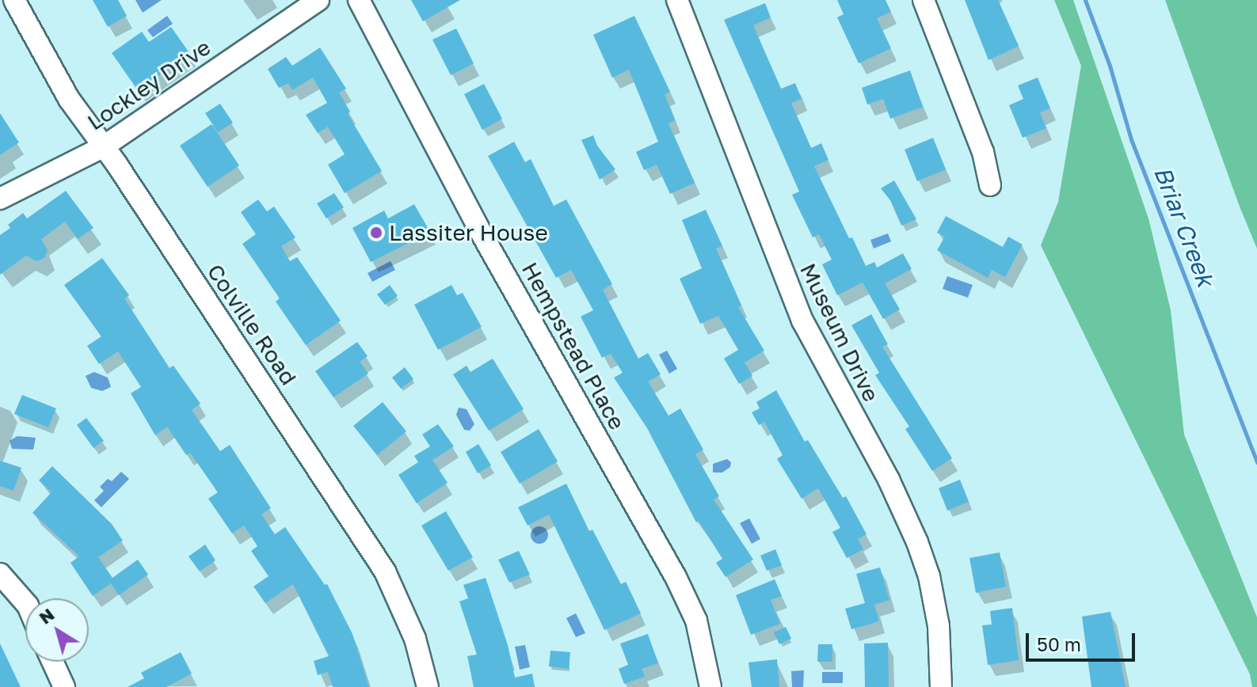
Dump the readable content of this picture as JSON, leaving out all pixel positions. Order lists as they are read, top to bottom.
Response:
{
  "streets": {
    "street": [
      "Lockley Drive",
      "Colville Road",
      "Museum Drive",
      "Hempstead Place"
    ]
  },
  "crossings": [
    ["Lockley Drive", "Colville Road"]
  ],
  "water": ["Briar Creek"],
  "places": ["Lassiter House"],
  "scale_bar": "50 m",
  "north": "top left"
}
